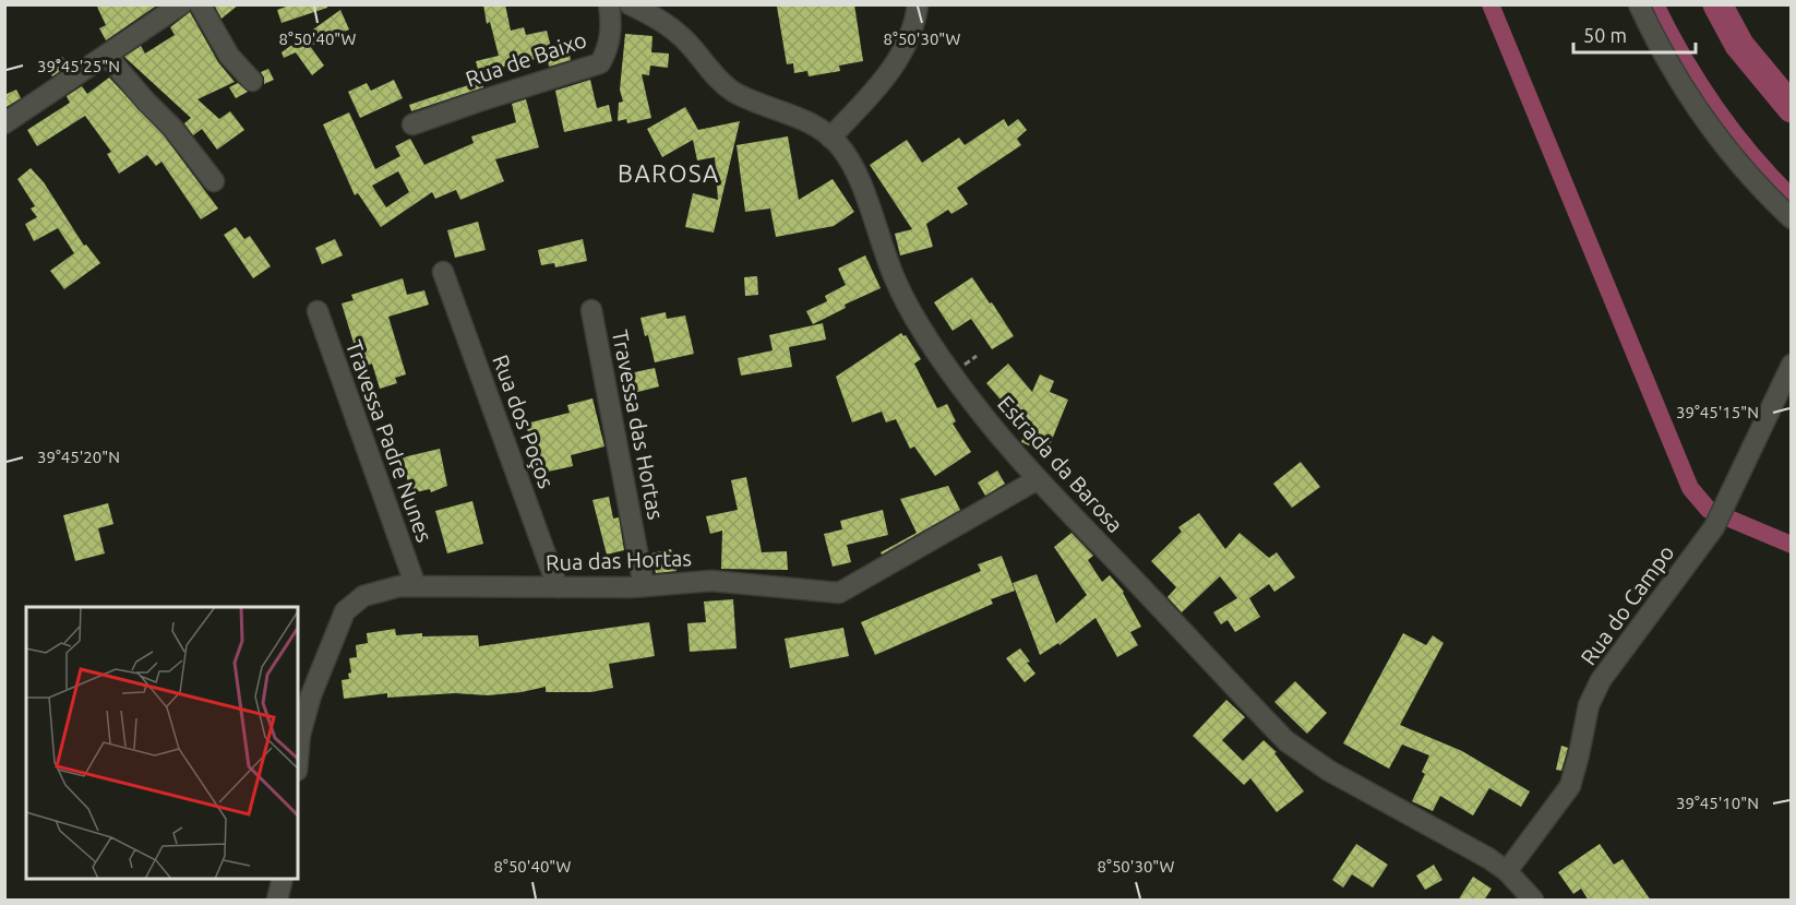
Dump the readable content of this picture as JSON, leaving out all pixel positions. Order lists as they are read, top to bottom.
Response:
{
  "streets": {
    "street": [
      "Rua de Baixo",
      "Rua dos Poços",
      "Travessa das Hortas",
      "Travessa Padre Nunes",
      "Estrada da Barosa",
      "Rua das Hortas",
      "Rua do Campo"
    ]
  },
  "crossings": [
    ["Rua dos Poços", "Rua das Hortas"],
    ["Travessa das Hortas", "Rua das Hortas"],
    ["Travessa Padre Nunes", "Rua das Hortas"],
    ["Estrada da Barosa", "Rua das Hortas"],
    ["Estrada da Barosa", "Rua do Campo"]
  ],
  "districts": ["BAROSA"],
  "scale_bar": "50 m",
  "coordinates": [
    "8°50'40\"W",
    "8°50'30\"W",
    "39°45'25\"N",
    "39°45'15\"N",
    "39°45'20\"N",
    "39°45'10\"N"
  ]
}
